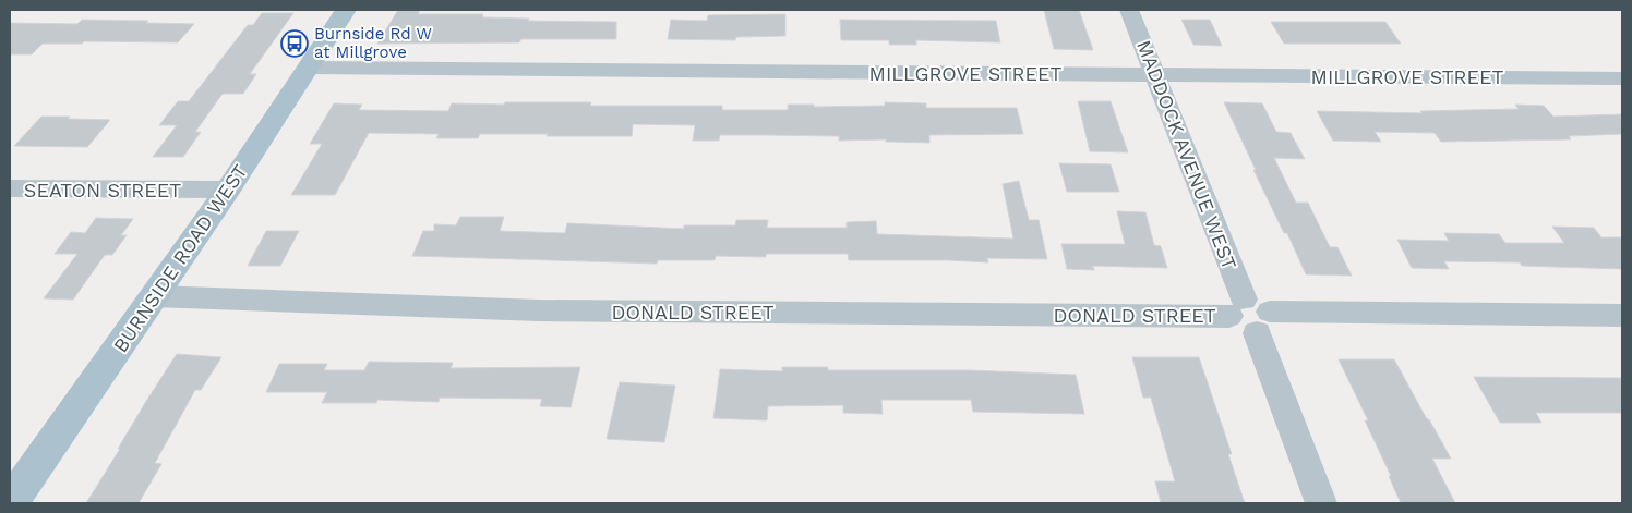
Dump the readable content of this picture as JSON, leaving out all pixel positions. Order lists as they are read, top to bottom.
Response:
{
  "streets": {
    "main road": ["BURNSIDE ROAD WEST"],
    "street": [
      "MILLGROVE STREET",
      "MADDOCK AVENUE WEST",
      "SEATON STREET",
      "DONALD STREET"
    ]
  },
  "crossings": [
    ["MILLGROVE STREET", "MADDOCK AVENUE WEST"],
    ["MILLGROVE STREET", "BURNSIDE ROAD WEST"],
    ["MADDOCK AVENUE WEST", "DONALD STREET"],
    ["SEATON STREET", "BURNSIDE ROAD WEST"],
    ["BURNSIDE ROAD WEST", "DONALD STREET"]
  ],
  "places": {
    "bus stop": ["Burnside Rd W at Millgrove"]
  }
}
